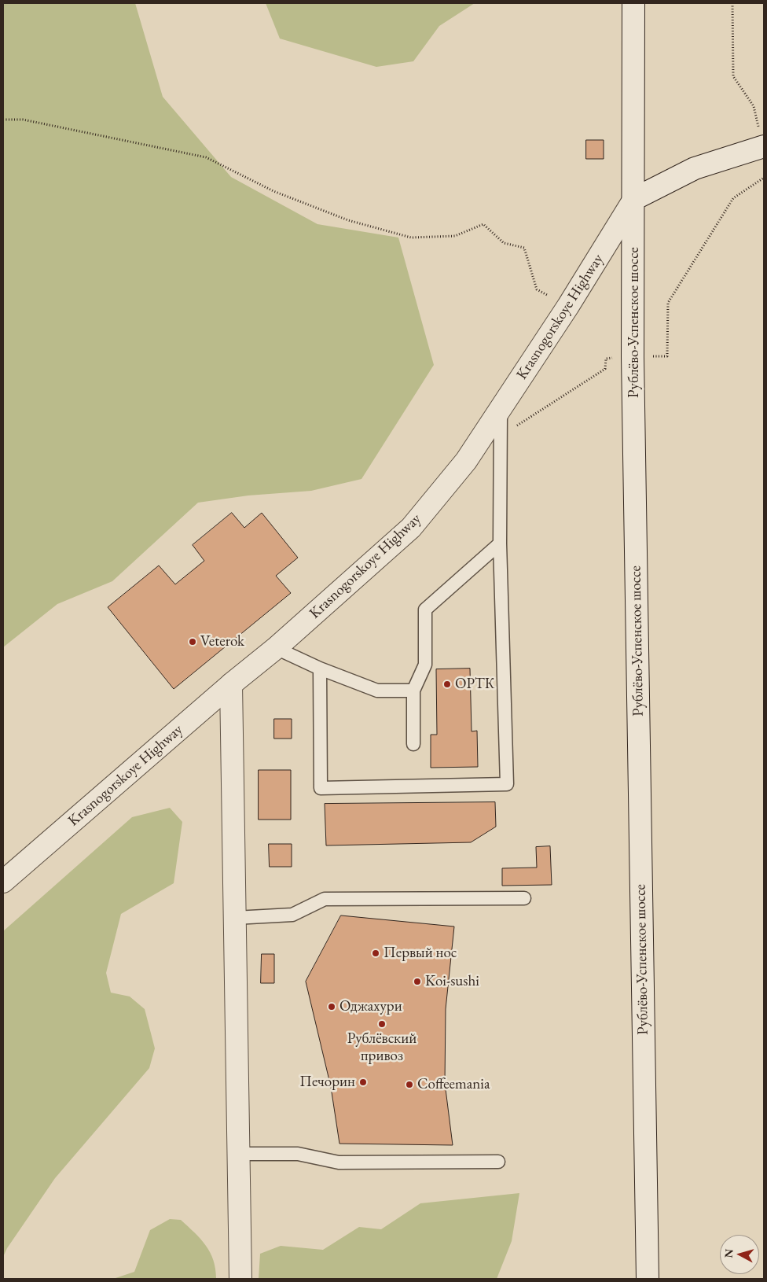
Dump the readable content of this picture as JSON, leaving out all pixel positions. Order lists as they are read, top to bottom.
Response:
{
  "streets": {
    "street": ["Krasnogorskoye Highway", "Рублёво-Успенское шоссе"]
  },
  "crossings": [
    ["Krasnogorskoye Highway", "Рублёво-Успенское шоссе"]
  ],
  "places": [
    "Veterok",
    "ОРТК",
    "Первый нос",
    "Koi-sushi",
    "Оджахури",
    "Рублёвский привоз",
    "Печорин",
    "Coffeemania"
  ],
  "north": "left"
}
